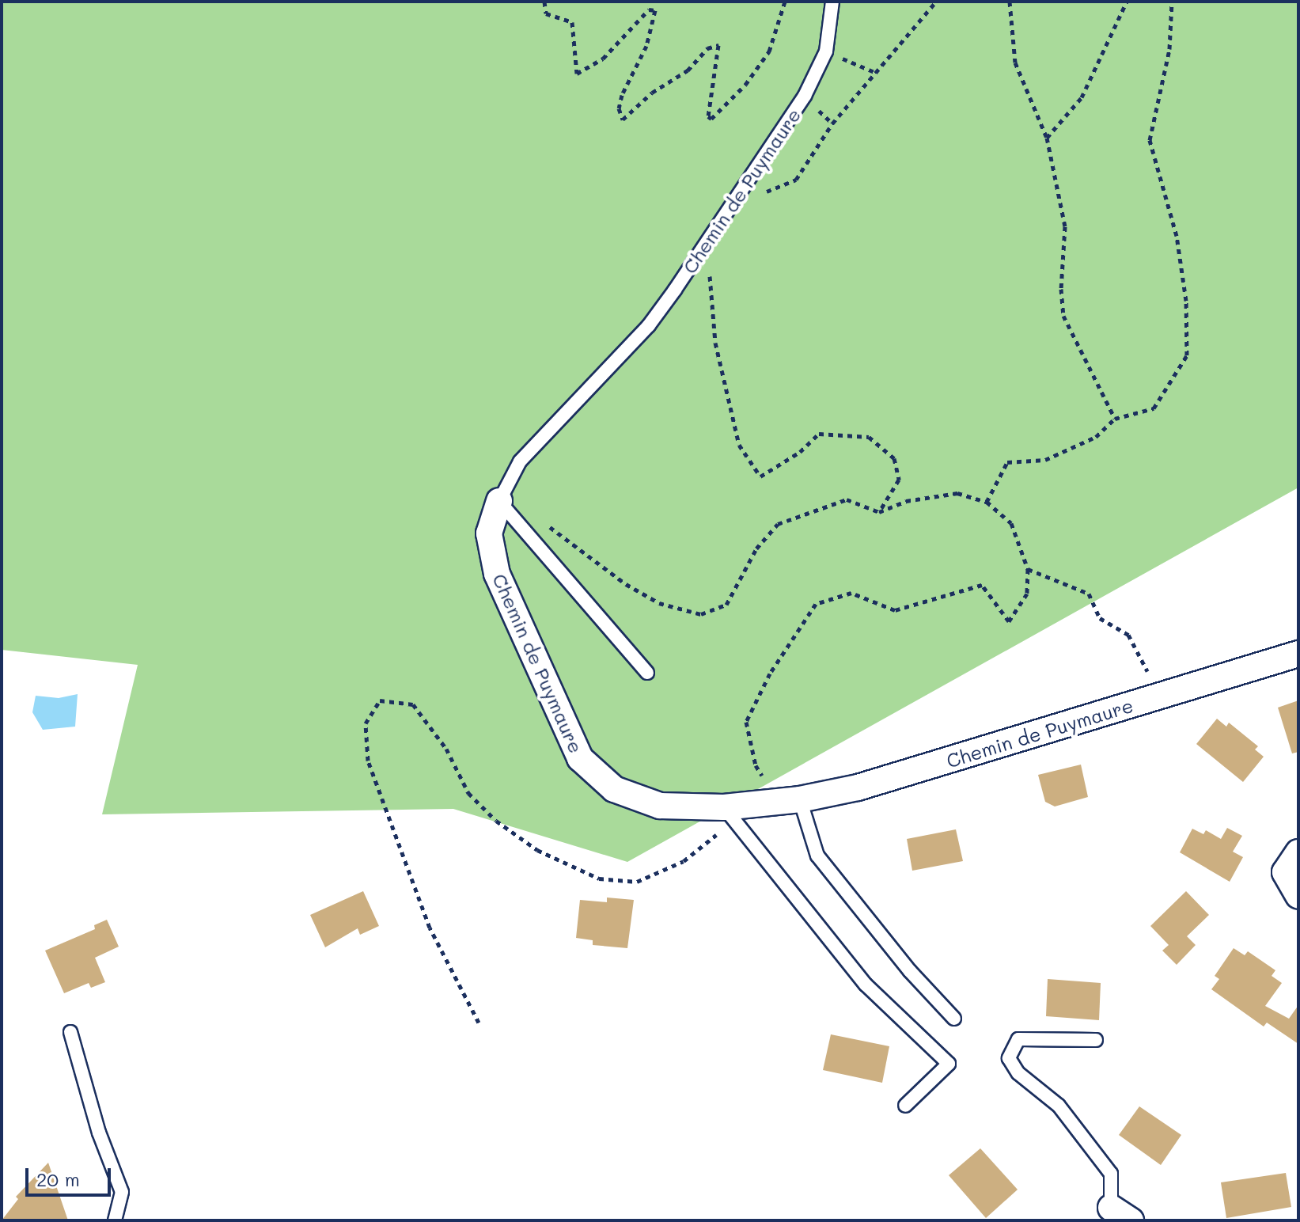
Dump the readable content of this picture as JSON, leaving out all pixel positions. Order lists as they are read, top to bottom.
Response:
{
  "streets": {
    "street": ["Chemin de Puymaure"]
  },
  "scale_bar": "20 m"
}
